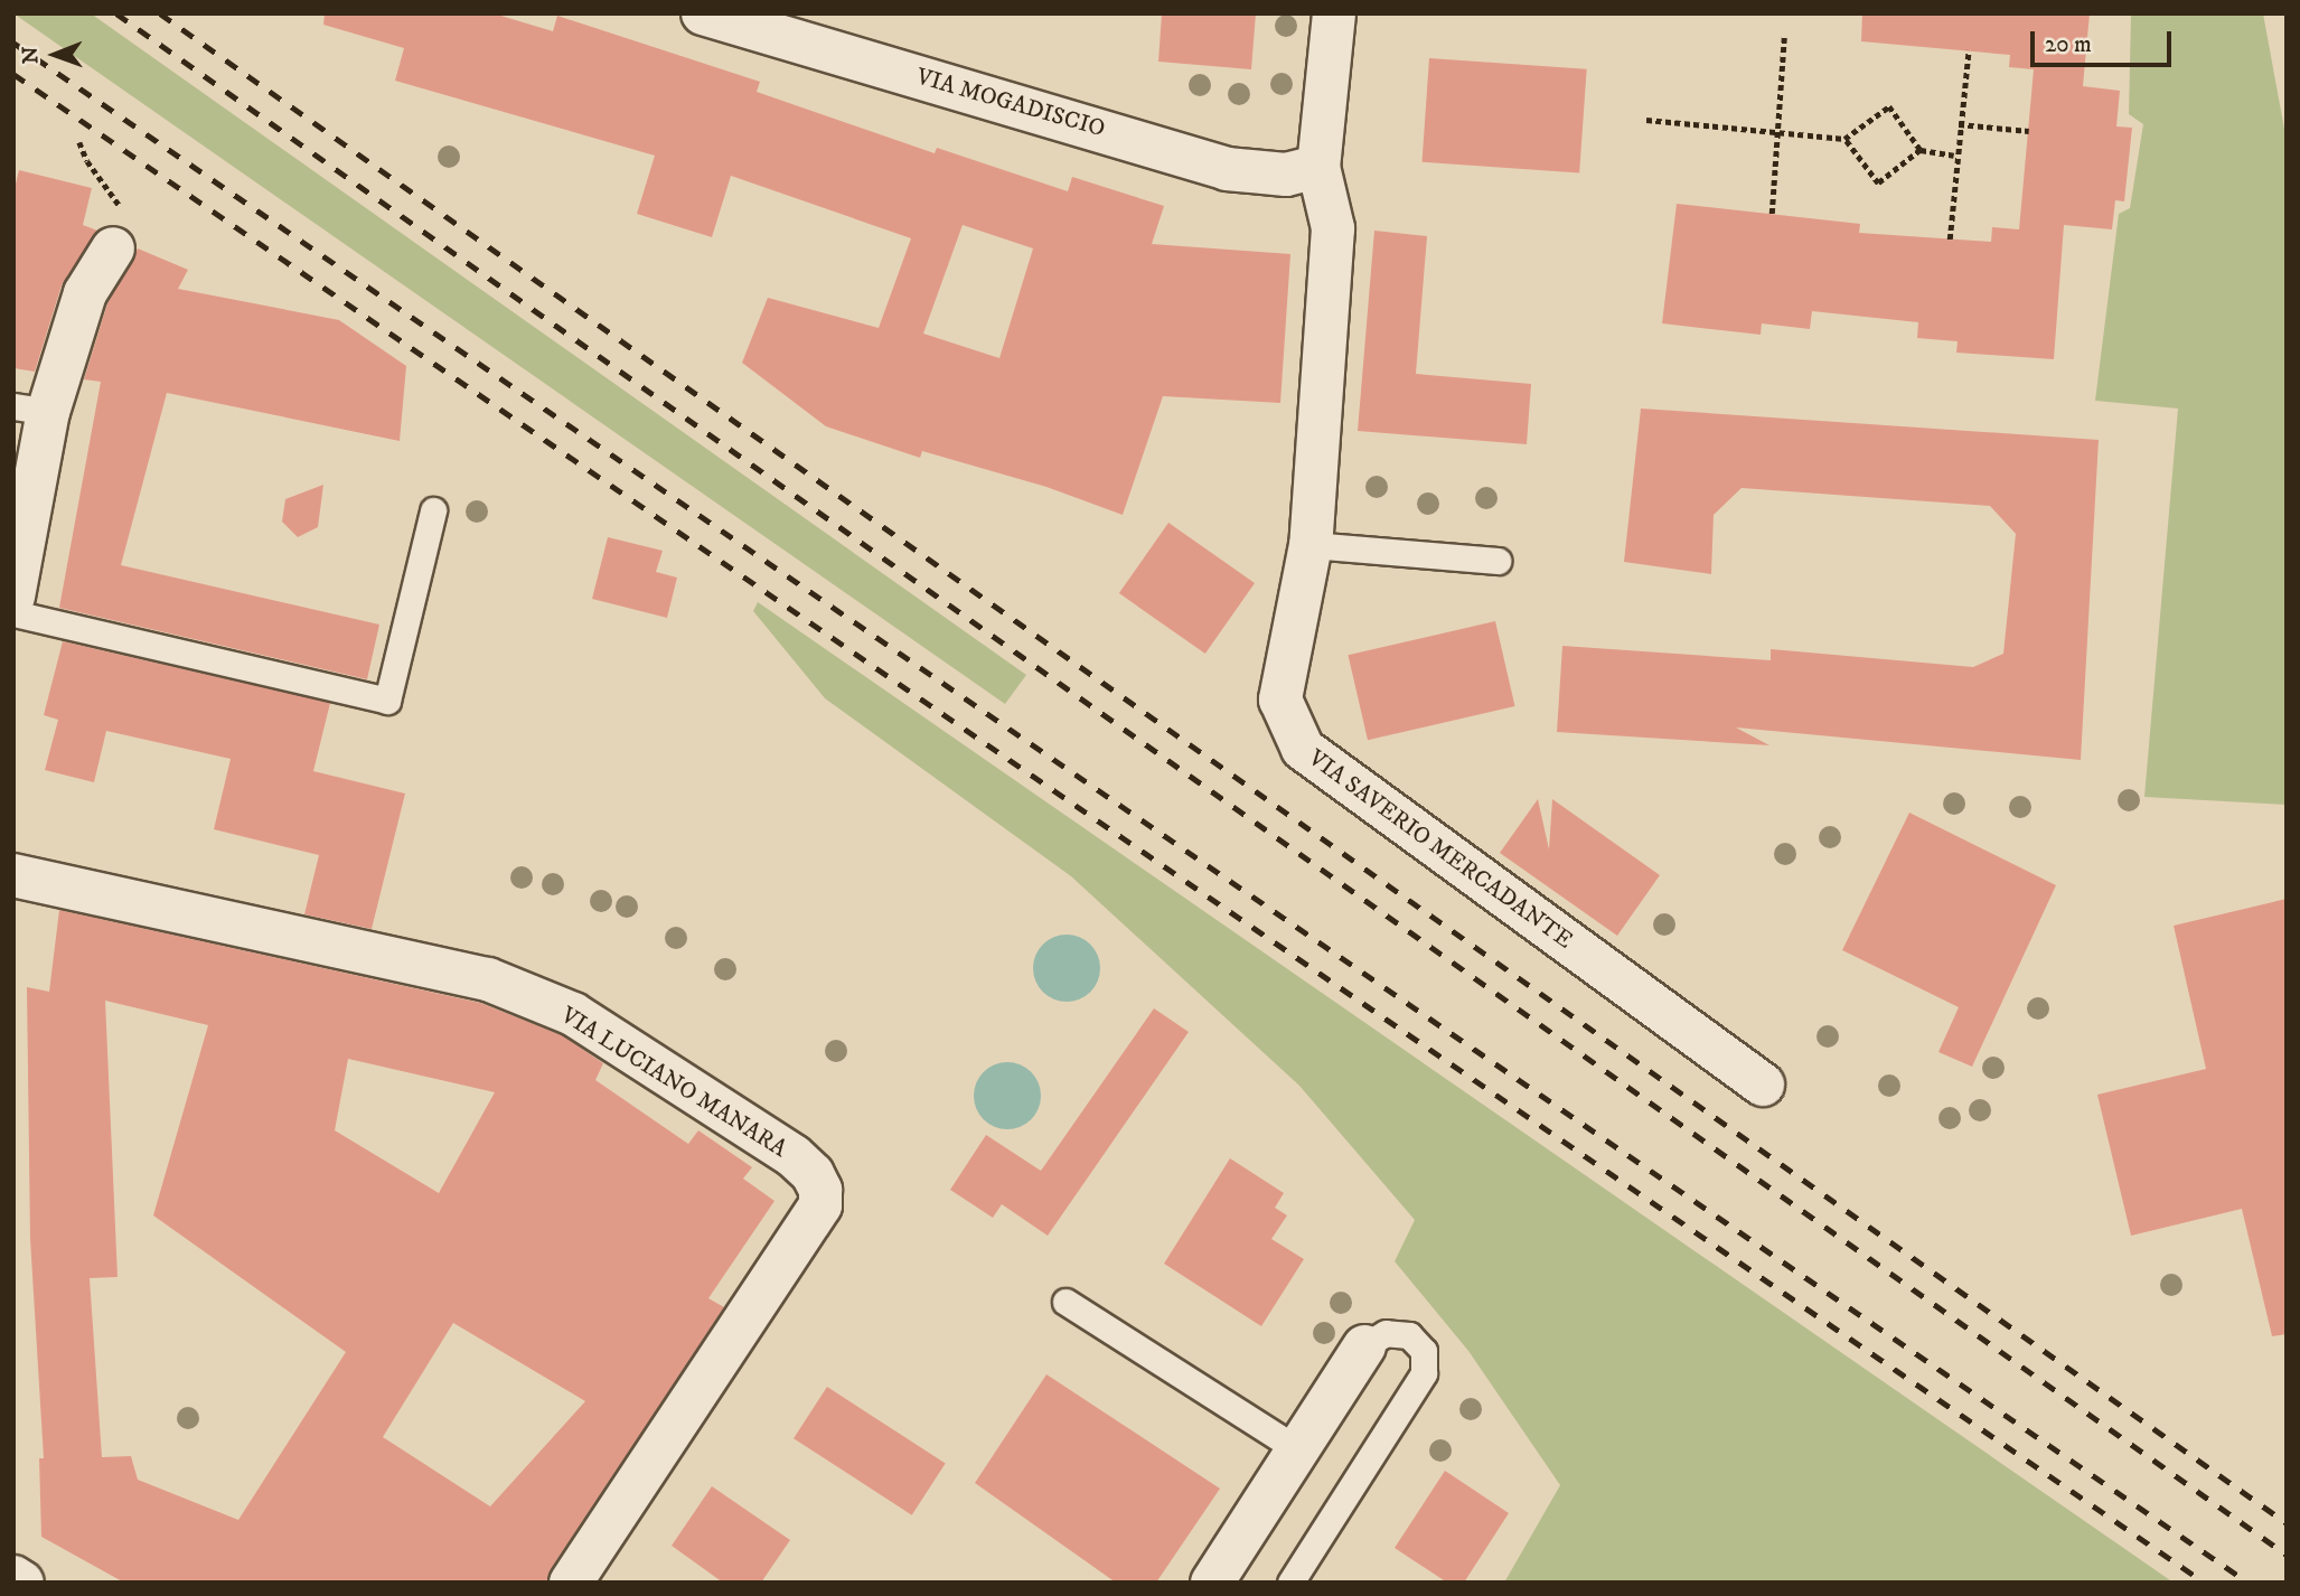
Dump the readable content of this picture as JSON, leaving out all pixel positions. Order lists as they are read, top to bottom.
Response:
{
  "streets": {
    "street": ["VIA MOGADISCIO", "VIA SAVERIO MERCADANTE", "VIA LUCIANO MANARA"]
  },
  "crossings": [
    ["VIA MOGADISCIO", "VIA SAVERIO MERCADANTE"]
  ],
  "scale_bar": "20 m",
  "north": "left"
}
